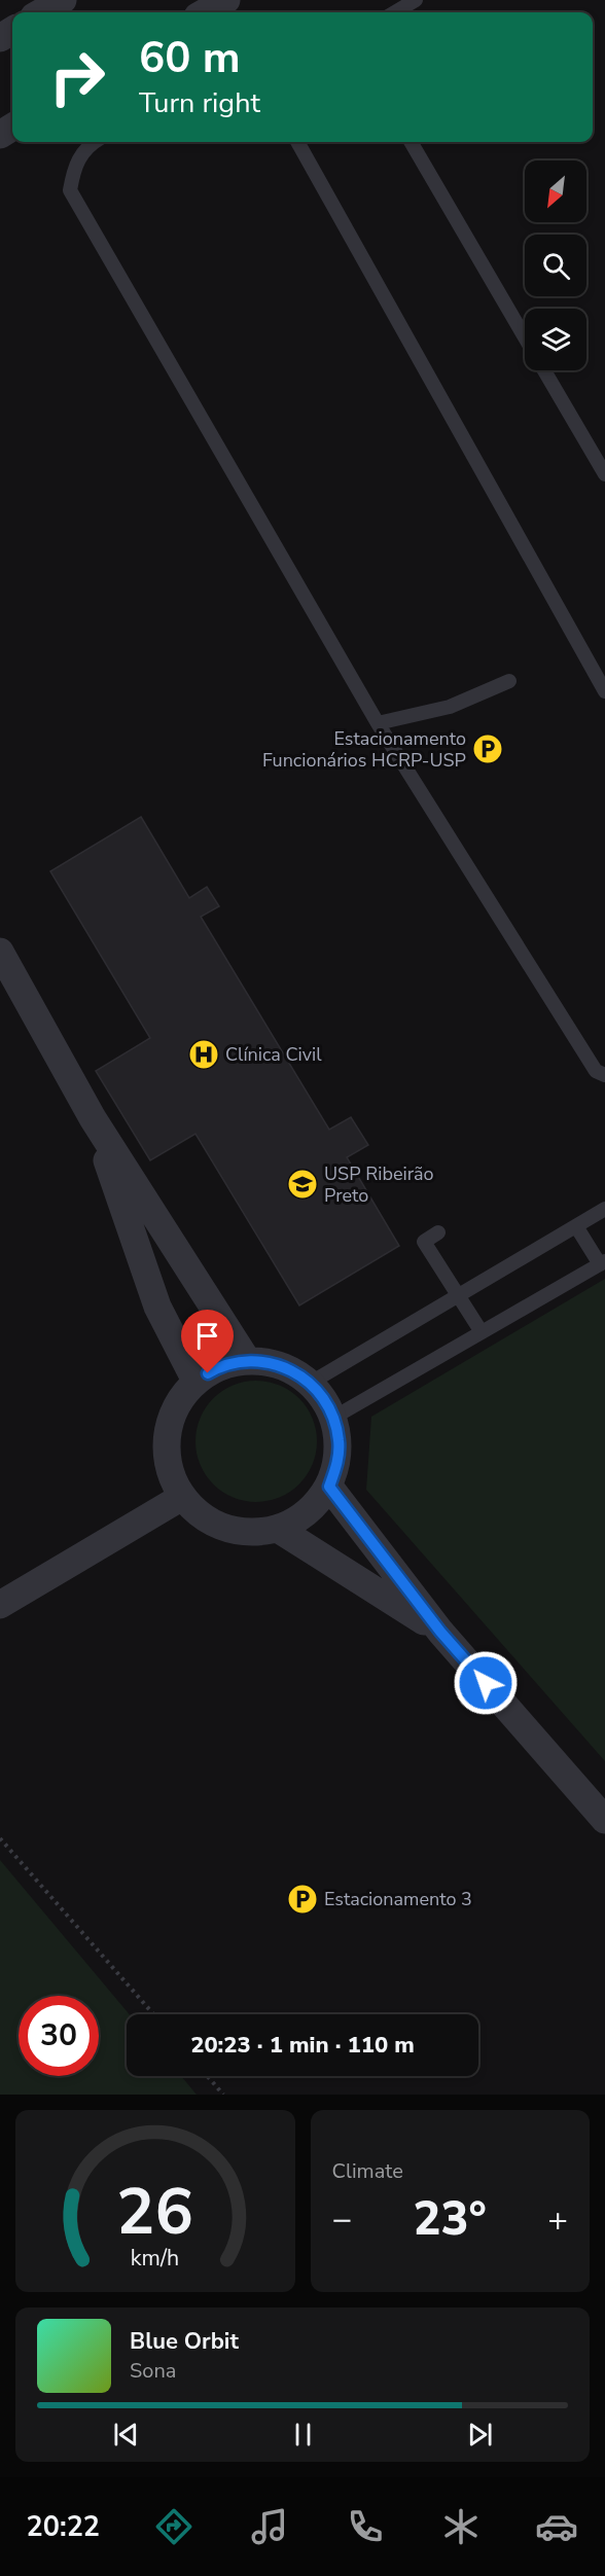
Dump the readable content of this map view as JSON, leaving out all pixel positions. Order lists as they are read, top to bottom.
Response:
{
  "places": {
    "parking": ["Estacionamento Funcionários HCRP-USP", "Estacionamento 3"],
    "hospital": ["Clínica Civil"],
    "school or university": ["USP Ribeirão Preto"]
  },
  "north": "bottom left",
  "page": {
    "turn": ["60 m", "Turn right"],
    "limit": "30",
    "trip": "20:23 · 1 min · 110 m",
    "tile": "Climate",
    "heat": ["−", "23°", "+"],
    "song": ["Blue Orbit", "Sona"],
    "tabs": "20:22",
    "gauge": ["26", "km/h"]
  }
}
